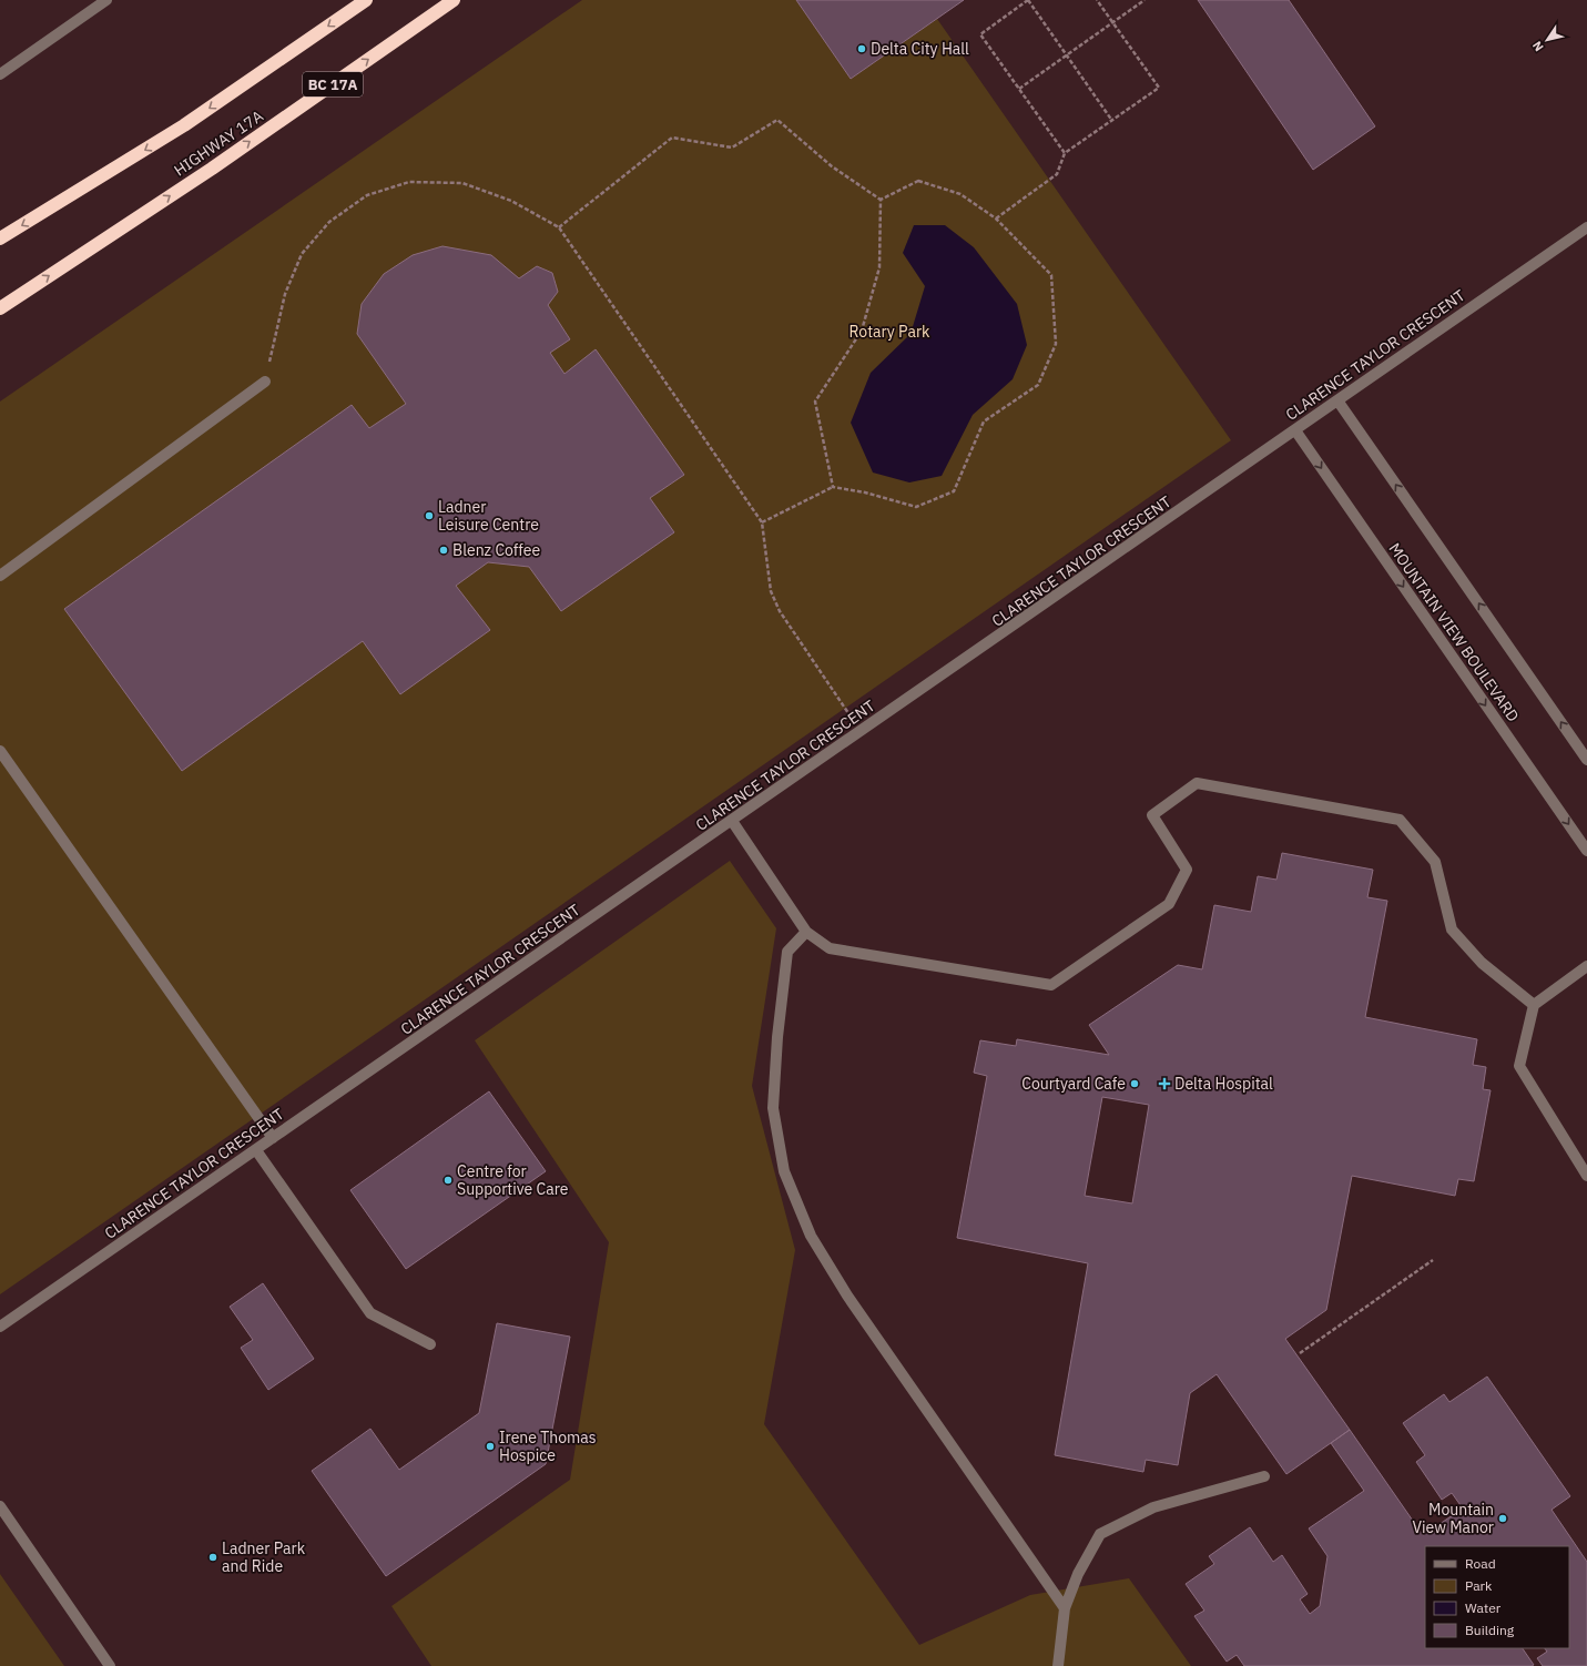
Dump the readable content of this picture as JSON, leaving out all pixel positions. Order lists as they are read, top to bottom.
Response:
{
  "streets": {
    "highway": ["BC 17A", "HIGHWAY 17A"],
    "street": ["CLARENCE TAYLOR CRESCENT", "MOUNTAIN VIEW BOULEVARD"]
  },
  "crossings": [
    ["CLARENCE TAYLOR CRESCENT", "MOUNTAIN VIEW BOULEVARD"]
  ],
  "parks": ["Rotary Park"],
  "places": {
    "other": [
      "Delta City Hall",
      "Ladner Leisure Centre",
      "Blenz Coffee",
      "Courtyard Cafe",
      "Centre for Supportive Care",
      "Irene Thomas Hospice",
      "Mountain View Manor",
      "Ladner Park and Ride"
    ],
    "health": ["Delta Hospital"]
  },
  "legend": [
    "Road",
    "Park",
    "Water",
    "Building"
  ],
  "north": "bottom left"
}
